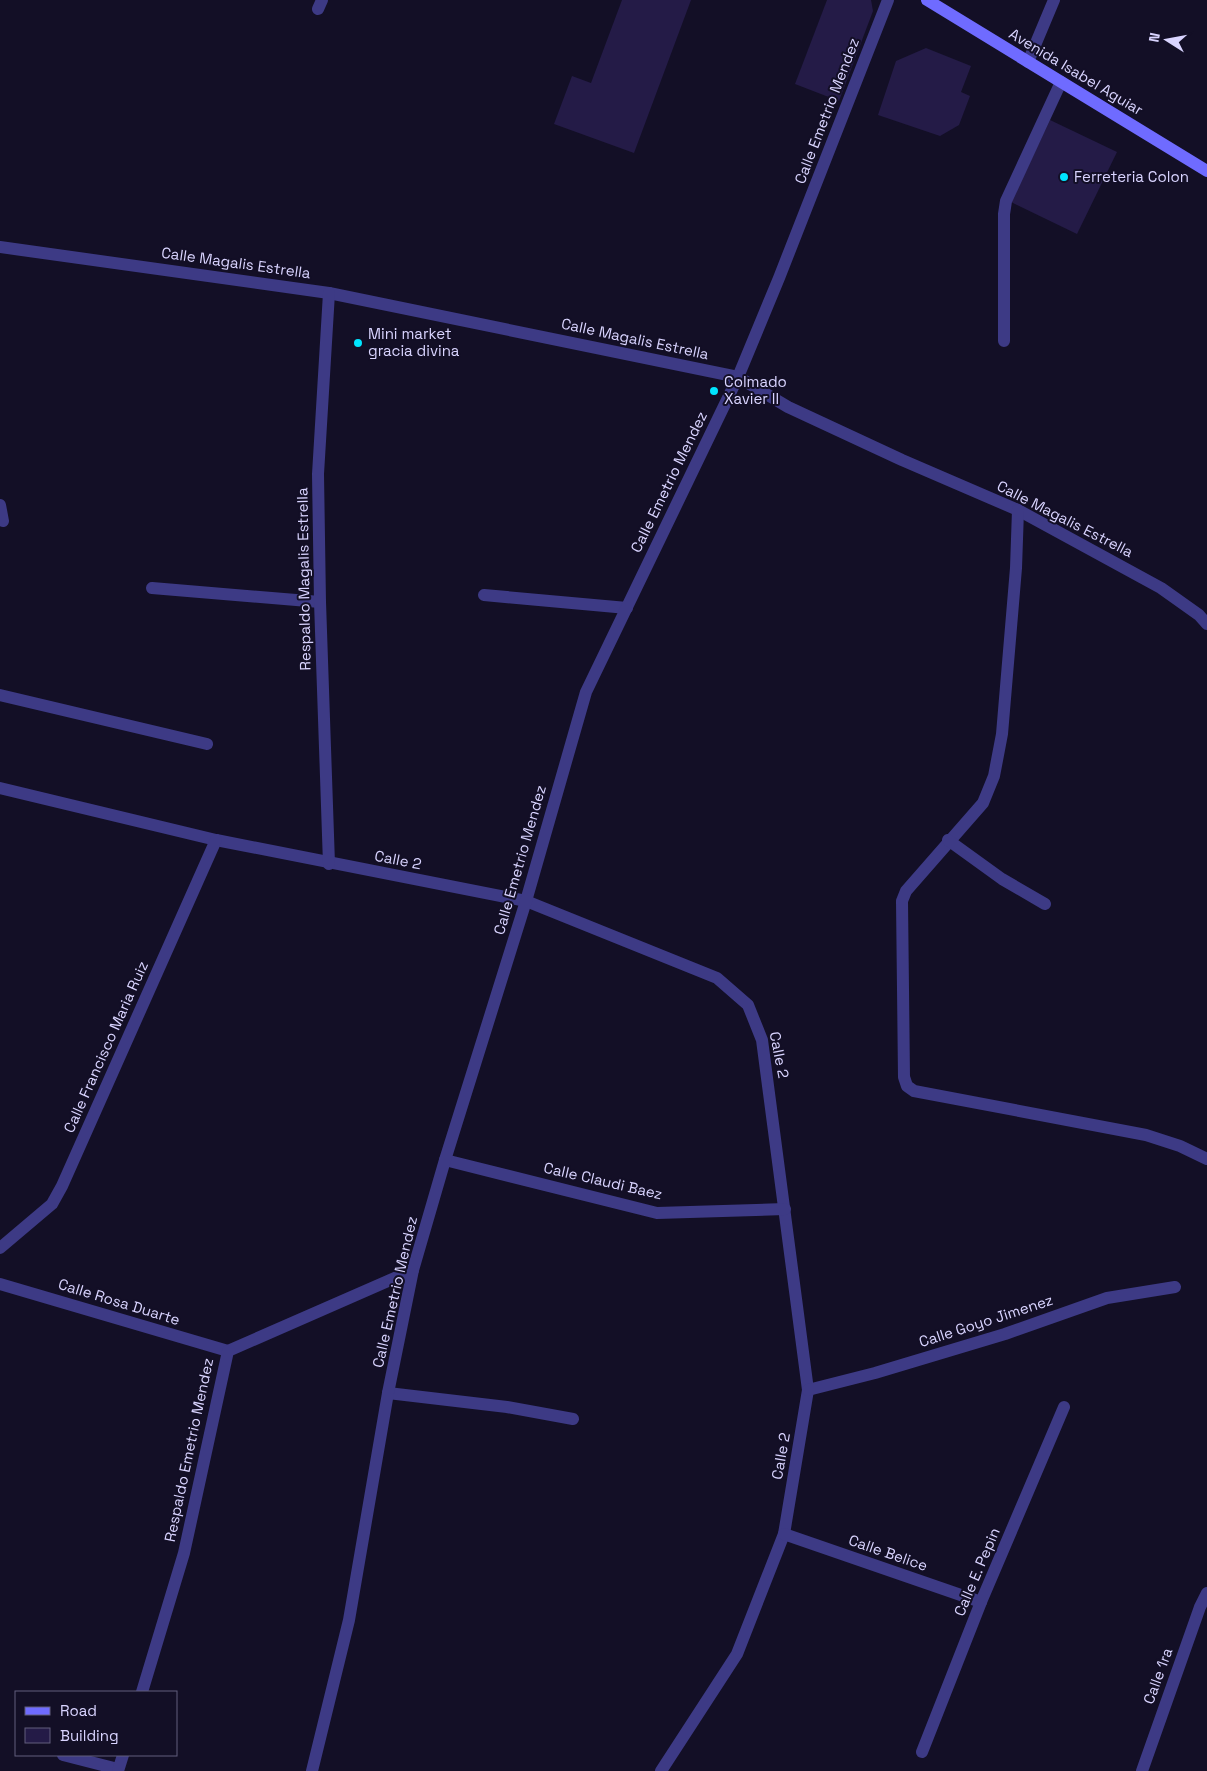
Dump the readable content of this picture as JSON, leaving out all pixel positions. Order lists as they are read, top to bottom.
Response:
{
  "streets": {
    "main road": ["Avenida Isabel Aguiar"],
    "street": [
      "Calle Emetrio Mendez",
      "Calle Magalis Estrella",
      "Respaldo Magalis Estrella",
      "Calle 2",
      "Calle Francisco Maria Ruiz",
      "Calle Claudi Baez",
      "Calle Rosa Duarte",
      "Calle Goyo Jimenez",
      "Respaldo Emetrio Mendez",
      "Calle Belice",
      "Calle E. Pepin",
      "Calle 1ra"
    ]
  },
  "crossings": [
    ["Calle Emetrio Mendez", "Calle Magalis Estrella"],
    ["Calle Emetrio Mendez", "Calle 2"],
    ["Calle Emetrio Mendez", "Calle Claudi Baez"],
    ["Calle Emetrio Mendez", "Respaldo Emetrio Mendez"],
    ["Calle Magalis Estrella", "Respaldo Magalis Estrella"],
    ["Respaldo Magalis Estrella", "Calle 2"],
    ["Calle 2", "Calle Francisco Maria Ruiz"],
    ["Calle 2", "Calle Claudi Baez"],
    ["Calle 2", "Calle Goyo Jimenez"],
    ["Calle 2", "Calle Belice"],
    ["Calle Rosa Duarte", "Respaldo Emetrio Mendez"],
    ["Calle Belice", "Calle E. Pepin"]
  ],
  "places": ["Ferreteria Colon", "Mini market gracia divina", "Colmado Xavier II"],
  "legend": ["Road", "Building"],
  "north": "left"
}
